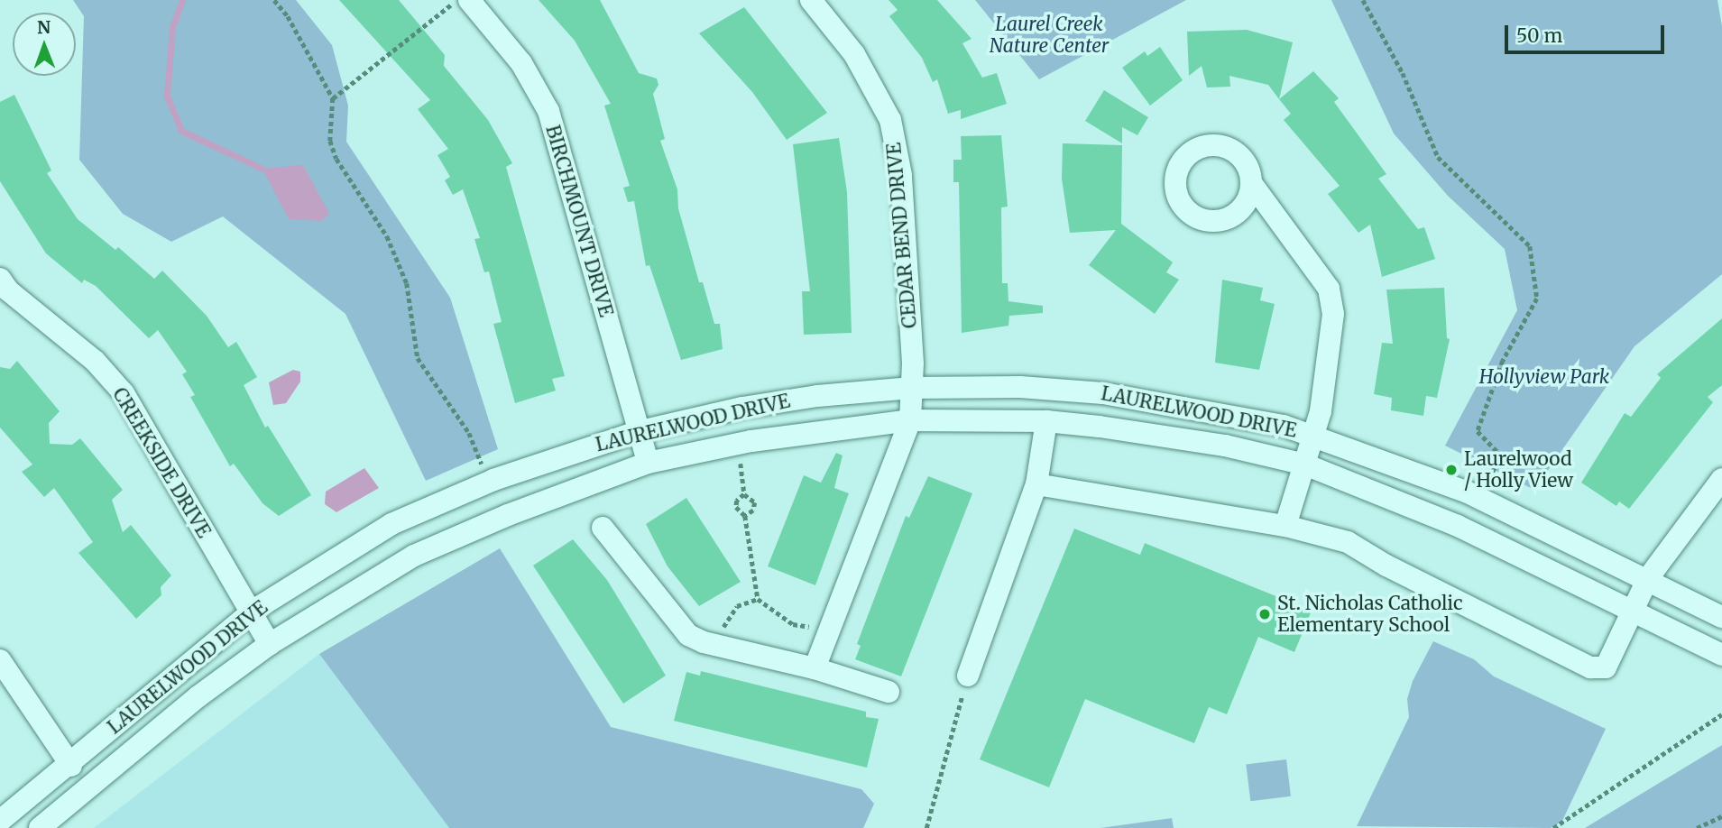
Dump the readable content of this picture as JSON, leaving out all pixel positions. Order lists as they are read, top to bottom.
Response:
{
  "streets": {
    "street": [
      "BIRCHMOUNT DRIVE",
      "CEDAR BEND DRIVE",
      "LAURELWOOD DRIVE",
      "CREEKSIDE DRIVE"
    ]
  },
  "crossings": [
    ["BIRCHMOUNT DRIVE", "LAURELWOOD DRIVE"],
    ["CEDAR BEND DRIVE", "LAURELWOOD DRIVE"],
    ["LAURELWOOD DRIVE", "CREEKSIDE DRIVE"]
  ],
  "parks": ["Laurel Creek Nature Center", "Hollyview Park"],
  "places": ["Laurelwood / Holly View", "St. Nicholas Catholic Elementary School"],
  "scale_bar": "50 m",
  "north": "top"
}
